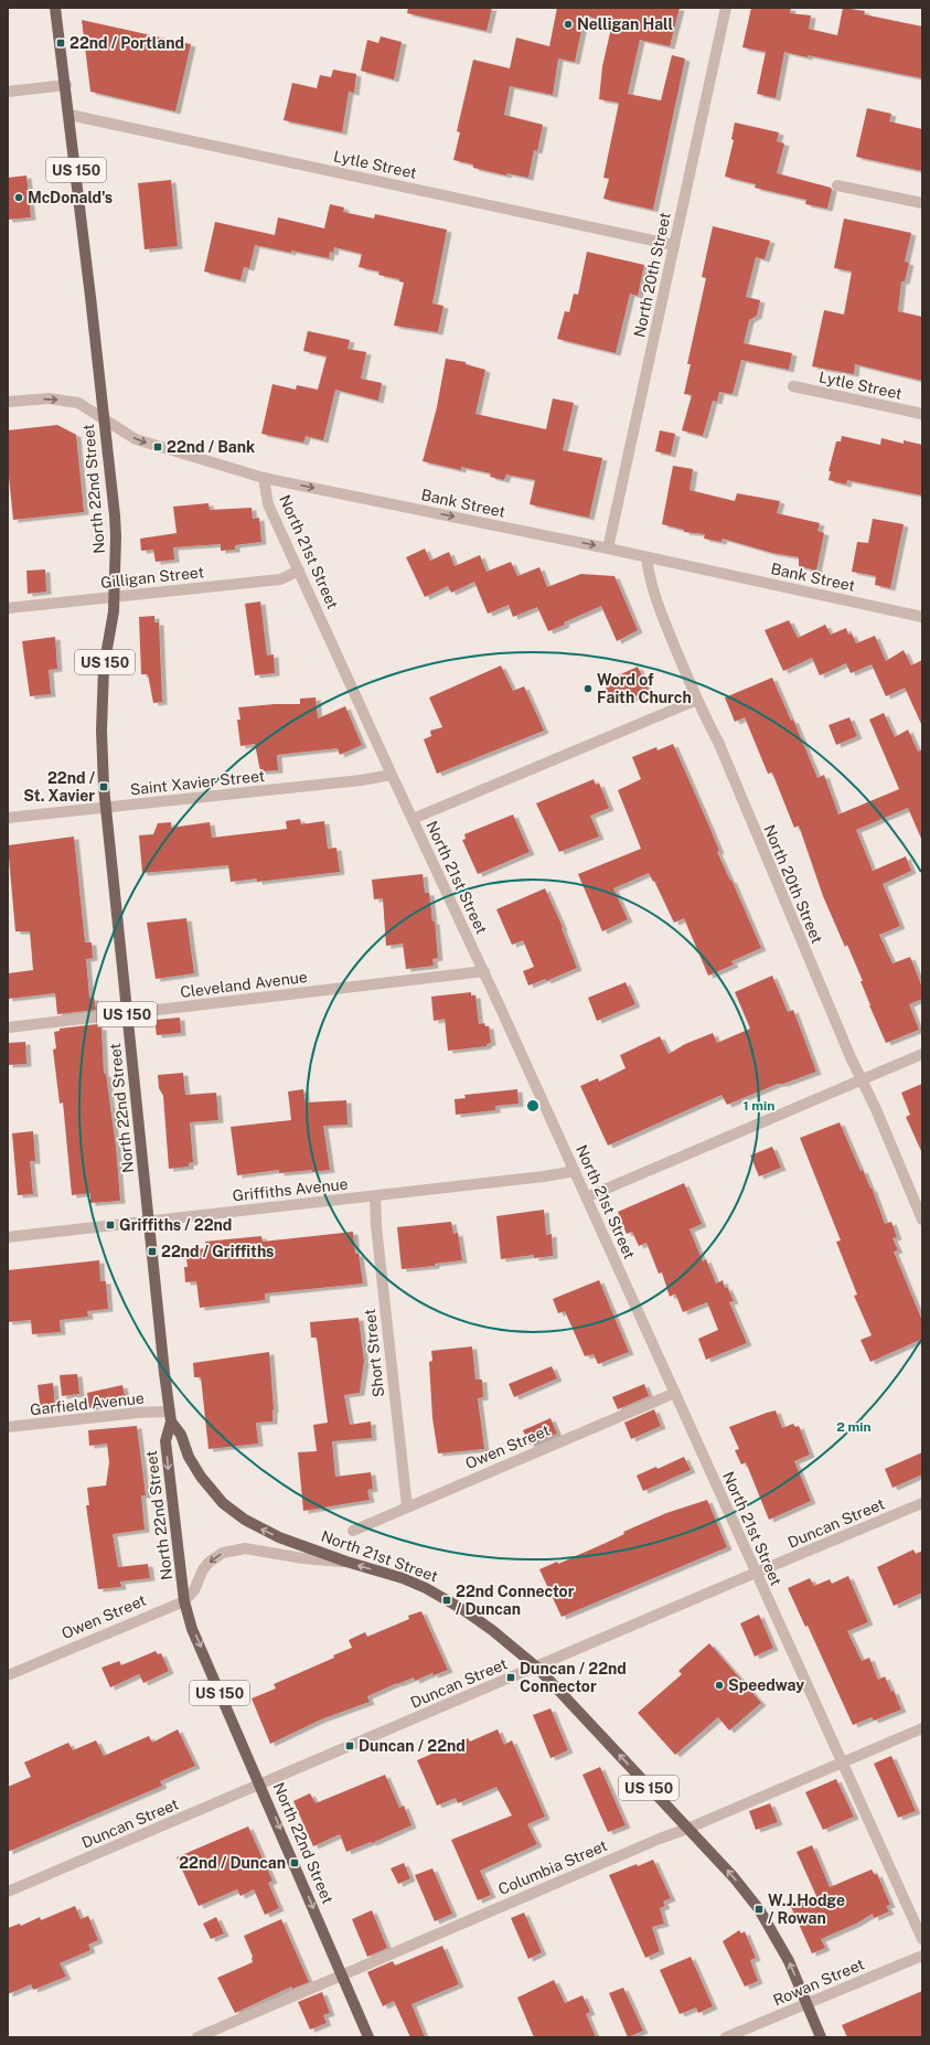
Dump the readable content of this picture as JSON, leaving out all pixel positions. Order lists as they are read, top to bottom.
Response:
{
  "streets": {
    "main road": ["US 150", "North 22nd Street", "North 21st Street"],
    "street": [
      "Lytle Street",
      "North 20th Street",
      "Bank Street",
      "Gilligan Street",
      "Saint Xavier Street",
      "Cleveland Avenue",
      "Griffiths Avenue",
      "Short Street",
      "Garfield Avenue",
      "Owen Street",
      "Duncan Street",
      "Columbia Street",
      "Rowan Street"
    ]
  },
  "crossings": [
    ["Lytle Street", "North 20th Street"],
    ["Lytle Street", "North 22nd Street"],
    ["North 20th Street", "Bank Street"],
    ["North 22nd Street", "Bank Street"],
    ["North 22nd Street", "North 21st Street"],
    ["North 22nd Street", "Gilligan Street"],
    ["North 22nd Street", "Saint Xavier Street"],
    ["North 22nd Street", "Cleveland Avenue"],
    ["North 22nd Street", "Griffiths Avenue"],
    ["North 22nd Street", "Garfield Avenue"],
    ["North 22nd Street", "Owen Street"],
    ["North 22nd Street", "Duncan Street"],
    ["North 22nd Street", "Columbia Street"],
    ["Bank Street", "North 21st Street"],
    ["North 21st Street", "Gilligan Street"],
    ["North 21st Street", "Saint Xavier Street"],
    ["North 21st Street", "Cleveland Avenue"],
    ["North 21st Street", "Griffiths Avenue"],
    ["North 21st Street", "Garfield Avenue"],
    ["North 21st Street", "Owen Street"],
    ["North 21st Street", "Duncan Street"],
    ["North 21st Street", "Columbia Street"],
    ["North 21st Street", "Rowan Street"],
    ["Griffiths Avenue", "Short Street"],
    ["Short Street", "Owen Street"]
  ],
  "one_way": ["Bank Street"],
  "places": {
    "other": [
      "Nelligan Hall",
      "McDonald's",
      "Word of Faith Church",
      "Speedway"
    ],
    "transit": [
      "22nd / Portland",
      "22nd / Bank",
      "22nd / St. Xavier",
      "Griffiths / 22nd",
      "22nd / Griffiths",
      "22nd Connector / Duncan",
      "Duncan / 22nd Connector",
      "Duncan / 22nd",
      "22nd / Duncan",
      "W.J.Hodge / Rowan"
    ]
  },
  "rings": ["1 min", "2 min"]
}
